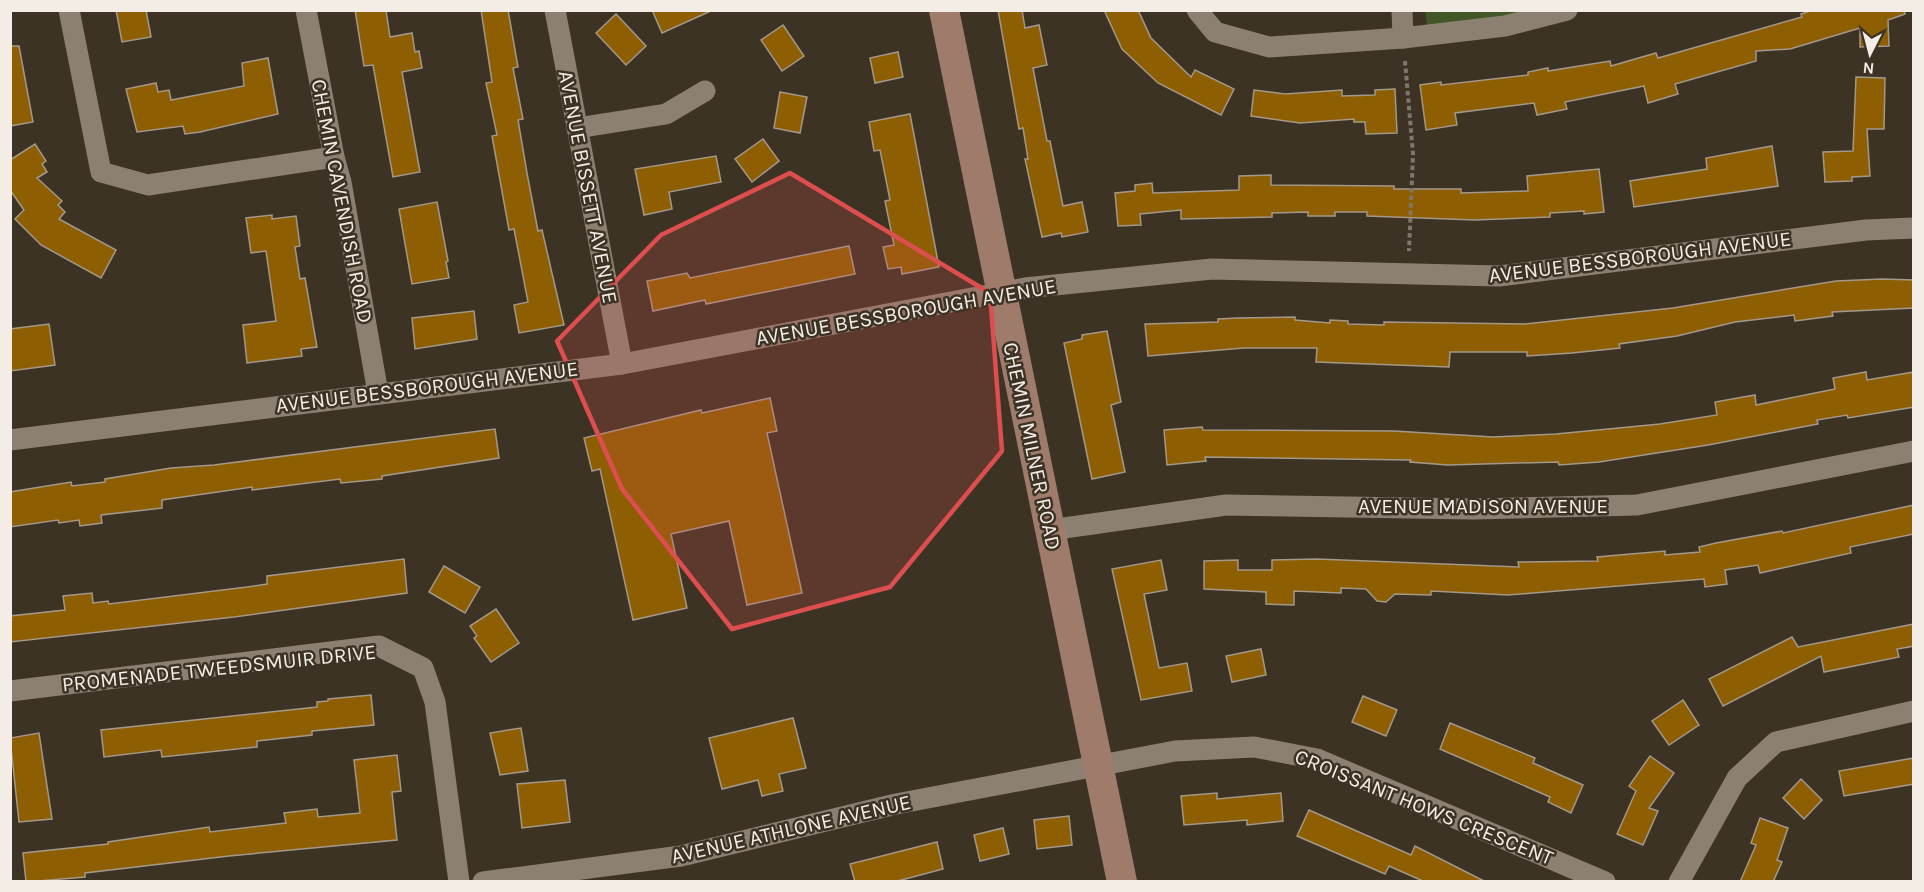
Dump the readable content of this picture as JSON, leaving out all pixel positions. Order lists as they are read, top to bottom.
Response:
{
  "streets": {
    "street": [
      "AVENUE BISSETT AVENUE",
      "CHEMIN CAVENDISH ROAD",
      "AVENUE BESSBOROUGH AVENUE",
      "CHEMIN MILNER ROAD",
      "AVENUE MADISON AVENUE",
      "PROMENADE TWEEDSMUIR DRIVE",
      "CROISSANT HOWS CRESCENT",
      "AVENUE ATHLONE AVENUE"
    ]
  },
  "crossings": [
    ["AVENUE BISSETT AVENUE", "AVENUE BESSBOROUGH AVENUE"],
    ["CHEMIN CAVENDISH ROAD", "AVENUE BESSBOROUGH AVENUE"],
    ["AVENUE BESSBOROUGH AVENUE", "CHEMIN MILNER ROAD"],
    ["CHEMIN MILNER ROAD", "AVENUE MADISON AVENUE"],
    ["CHEMIN MILNER ROAD", "CROISSANT HOWS CRESCENT"],
    ["CHEMIN MILNER ROAD", "AVENUE ATHLONE AVENUE"],
    ["CROISSANT HOWS CRESCENT", "AVENUE ATHLONE AVENUE"]
  ],
  "north": "bottom"
}
